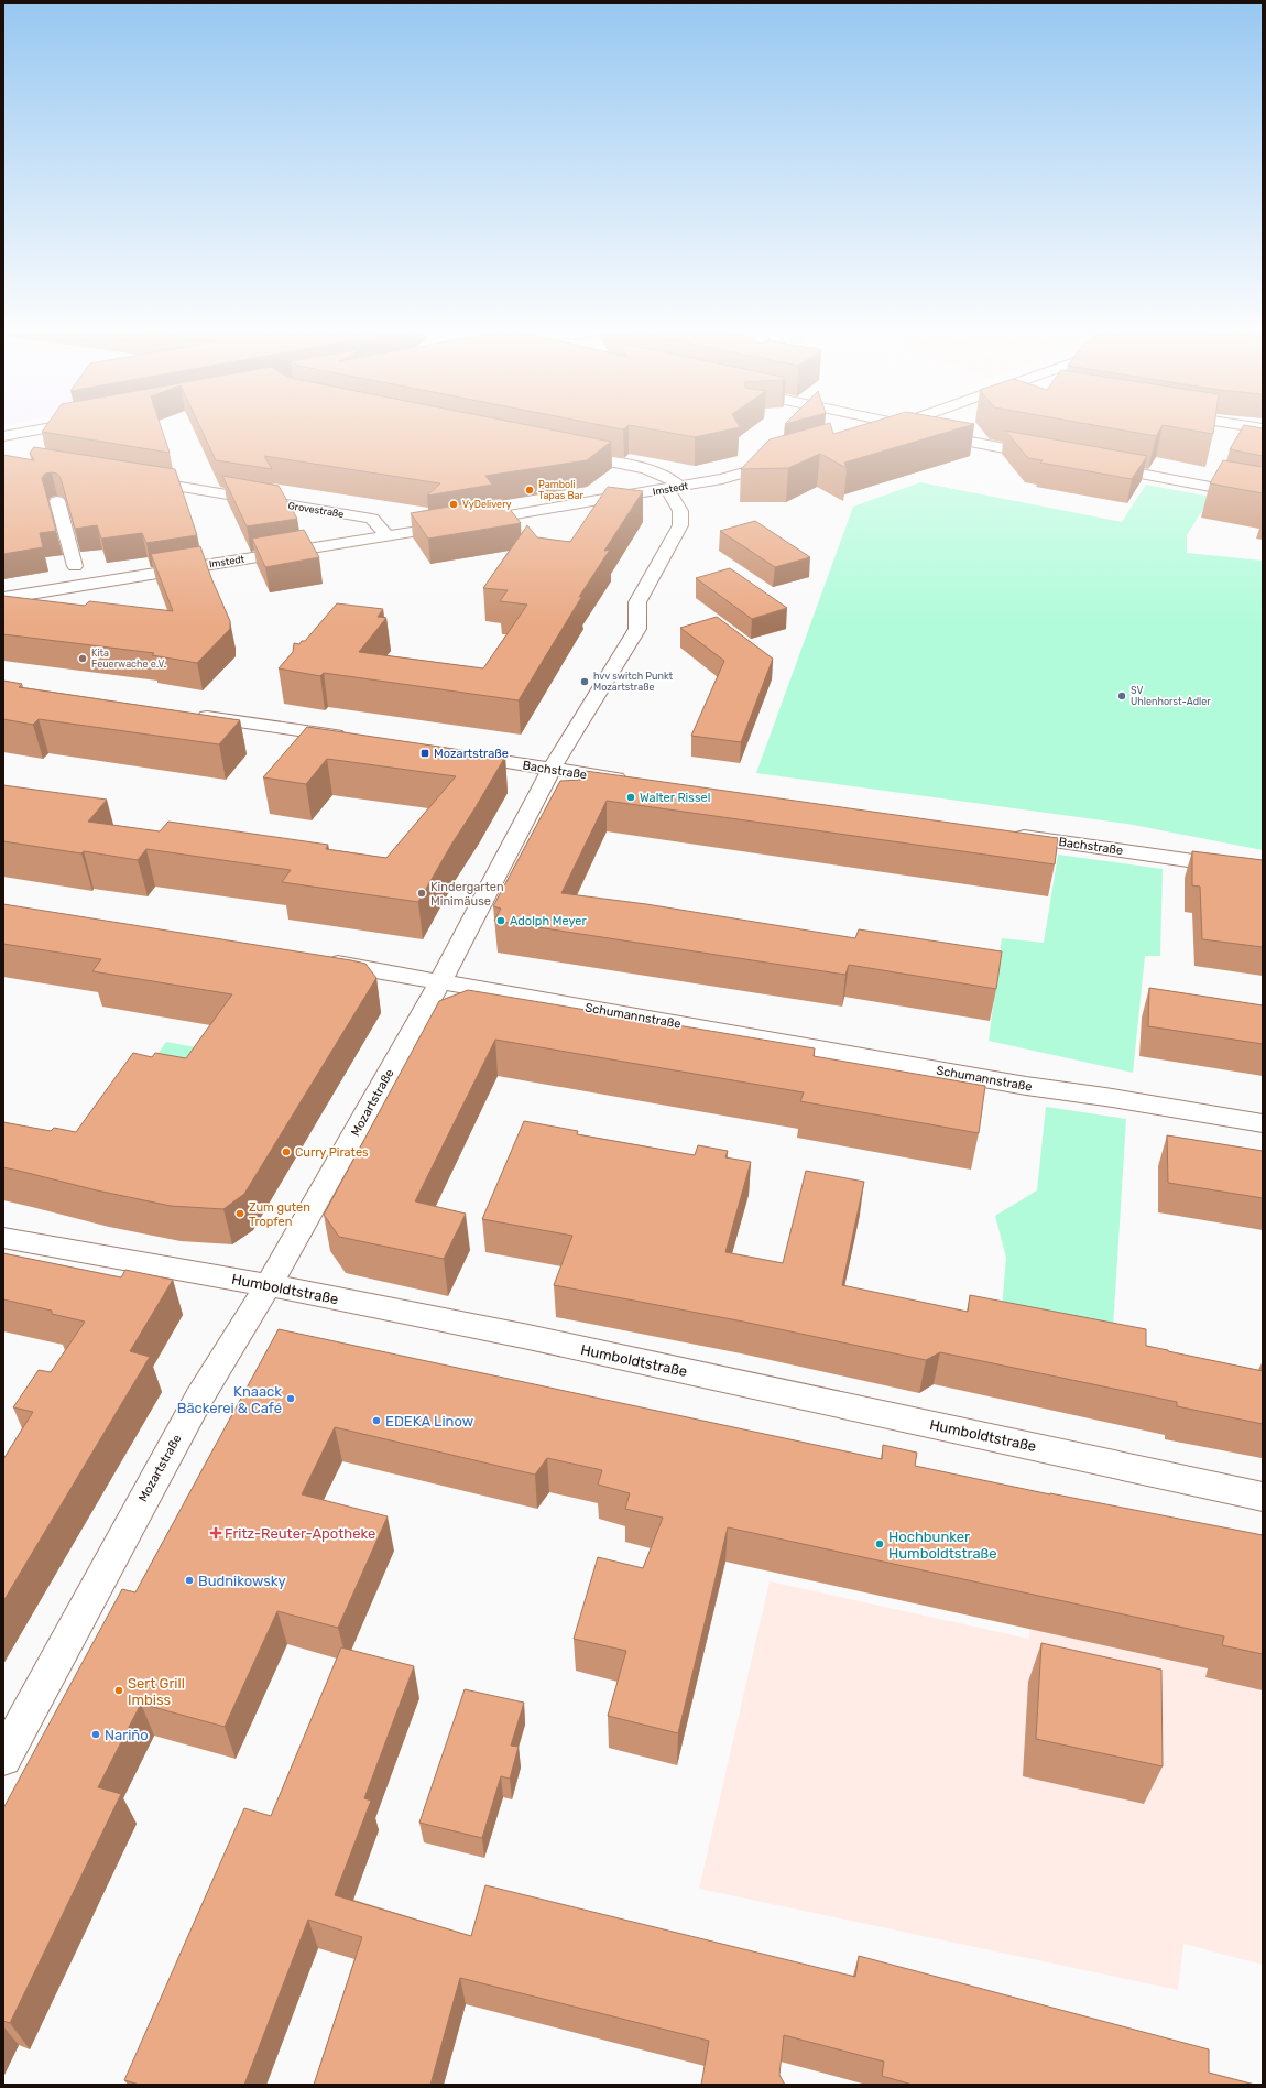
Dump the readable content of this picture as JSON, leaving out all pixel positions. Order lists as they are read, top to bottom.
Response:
{
  "streets": {
    "street": [
      "Imstedt",
      "Grovestraße",
      "Bachstraße",
      "Schumannstraße",
      "Mozartstraße",
      "Humboldtstraße"
    ]
  },
  "crossings": [
    ["Imstedt", "Grovestraße"],
    ["Imstedt", "Mozartstraße"],
    ["Bachstraße", "Mozartstraße"],
    ["Schumannstraße", "Mozartstraße"],
    ["Mozartstraße", "Humboldtstraße"]
  ],
  "places": {
    "other": [
      "Pamboli Tapas Bar",
      "VyDelivery",
      "Kita Feuerwache e.V.",
      "hvv switch Punkt Mozartstraße",
      "SV Uhlenhorst-Adler",
      "Walter Rissel",
      "Kindergarten Minimäuse",
      "Adolph Meyer",
      "Curry Pirates",
      "Zum guten Tropfen",
      "Knaack Bäckerei & Café",
      "EDEKA Linow",
      "Hochbunker Humboldtstraße",
      "Budnikowsky",
      "Sert Grill Imbiss",
      "Nariño"
    ],
    "transit": ["Mozartstraße"],
    "health": ["Fritz-Reuter-Apotheke"]
  }
}
